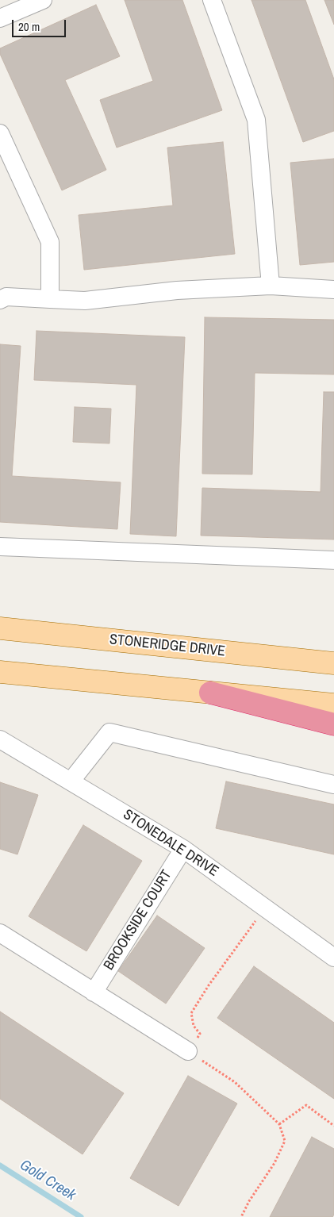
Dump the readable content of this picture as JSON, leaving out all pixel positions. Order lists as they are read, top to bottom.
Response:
{
  "streets": {
    "main road": ["STONERIDGE DRIVE"],
    "street": ["STONEDALE DRIVE", "BROOKSIDE COURT"]
  },
  "crossings": [
    ["STONEDALE DRIVE", "BROOKSIDE COURT"]
  ],
  "water": ["Gold Creek"],
  "scale_bar": "20 m"
}
